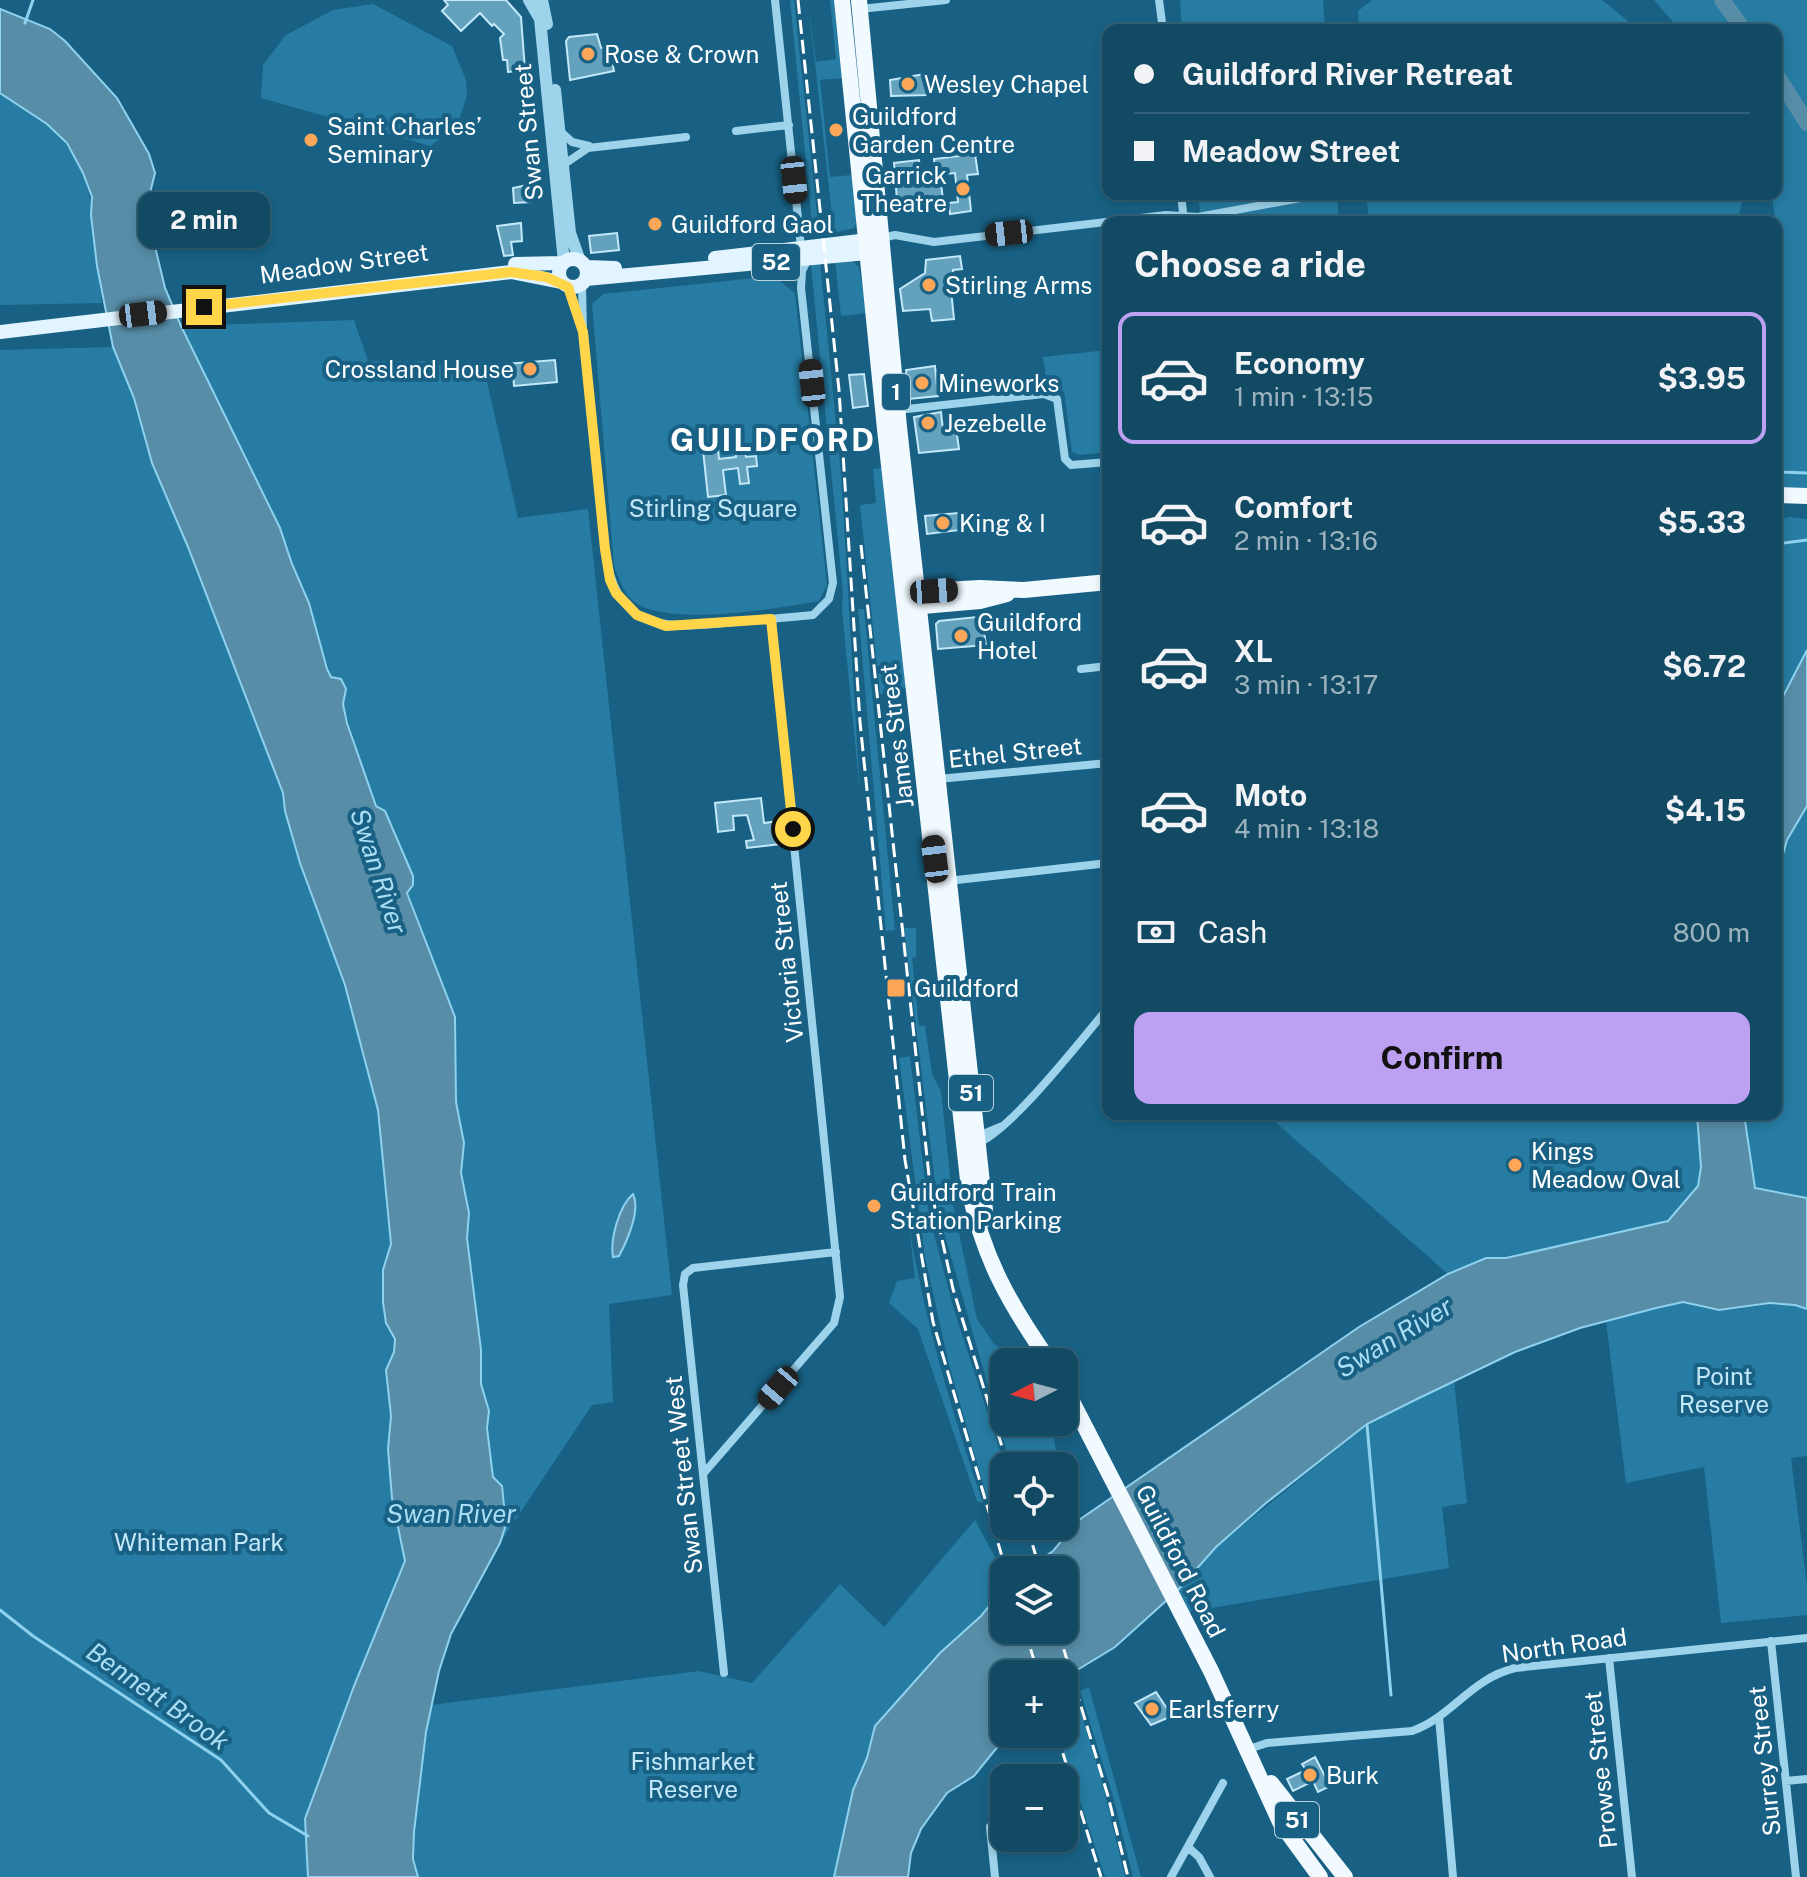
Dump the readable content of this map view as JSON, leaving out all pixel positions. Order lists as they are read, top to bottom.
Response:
{
  "streets": {
    "highway": [
      "1",
      "James Street",
      "51",
      "Guildford Road"
    ],
    "main road": ["52", "Meadow Street"],
    "street": [
      "Swan Street",
      "Ethel Street",
      "Victoria Street",
      "Swan Street West",
      "North Road",
      "Surrey Street",
      "Prowse Street"
    ]
  },
  "crossings": [
    ["Swan Street", "Meadow Street"],
    ["Swan Street", "Victoria Street"],
    ["52", "Meadow Street"],
    ["Meadow Street", "James Street"],
    ["James Street", "Ethel Street"],
    ["Victoria Street", "Swan Street West"],
    ["Guildford Road", "North Road"],
    ["North Road", "Surrey Street"],
    ["North Road", "Prowse Street"]
  ],
  "districts": ["GUILDFORD"],
  "water": ["Swan River", "Bennett Brook"],
  "parks": [
    "Stirling Square",
    "Point Reserve",
    "Whiteman Park",
    "Fishmarket Reserve"
  ],
  "places": {
    "other": [
      "Rose & Crown",
      "Wesley Chapel",
      "Guildford Garden Centre",
      "Saint Charles’ Seminary",
      "Garrick Theatre",
      "Guildford Gaol",
      "Stirling Arms",
      "Crossland House",
      "Mineworks",
      "Jezebelle",
      "King & I",
      "Guildford Hotel",
      "Kings Meadow Oval",
      "Guildford Train Station Parking",
      "Earlsferry",
      "Burk"
    ],
    "transit": ["Guildford"]
  },
  "north": "left",
  "page": {
    "banner": ["Guildford River Retreat", "Meadow Street"],
    "bubble": "2 min",
    "heading": "Choose a ride",
    "list": [
      {
        "name": "Economy",
        "note": "1 min · 13:15",
        "value": "$3.95"
      },
      {
        "name": "Comfort",
        "note": "2 min · 13:16",
        "value": "$5.33"
      },
      {
        "name": "XL",
        "note": "3 min · 13:17",
        "value": "$6.72"
      },
      {
        "name": "Moto",
        "note": "4 min · 13:18",
        "value": "$4.15"
      }
    ],
    "pay": ["Cash", "800 m"],
    "buttons": "Confirm",
    "map_buttons": ["+", "−"]
  }
}
